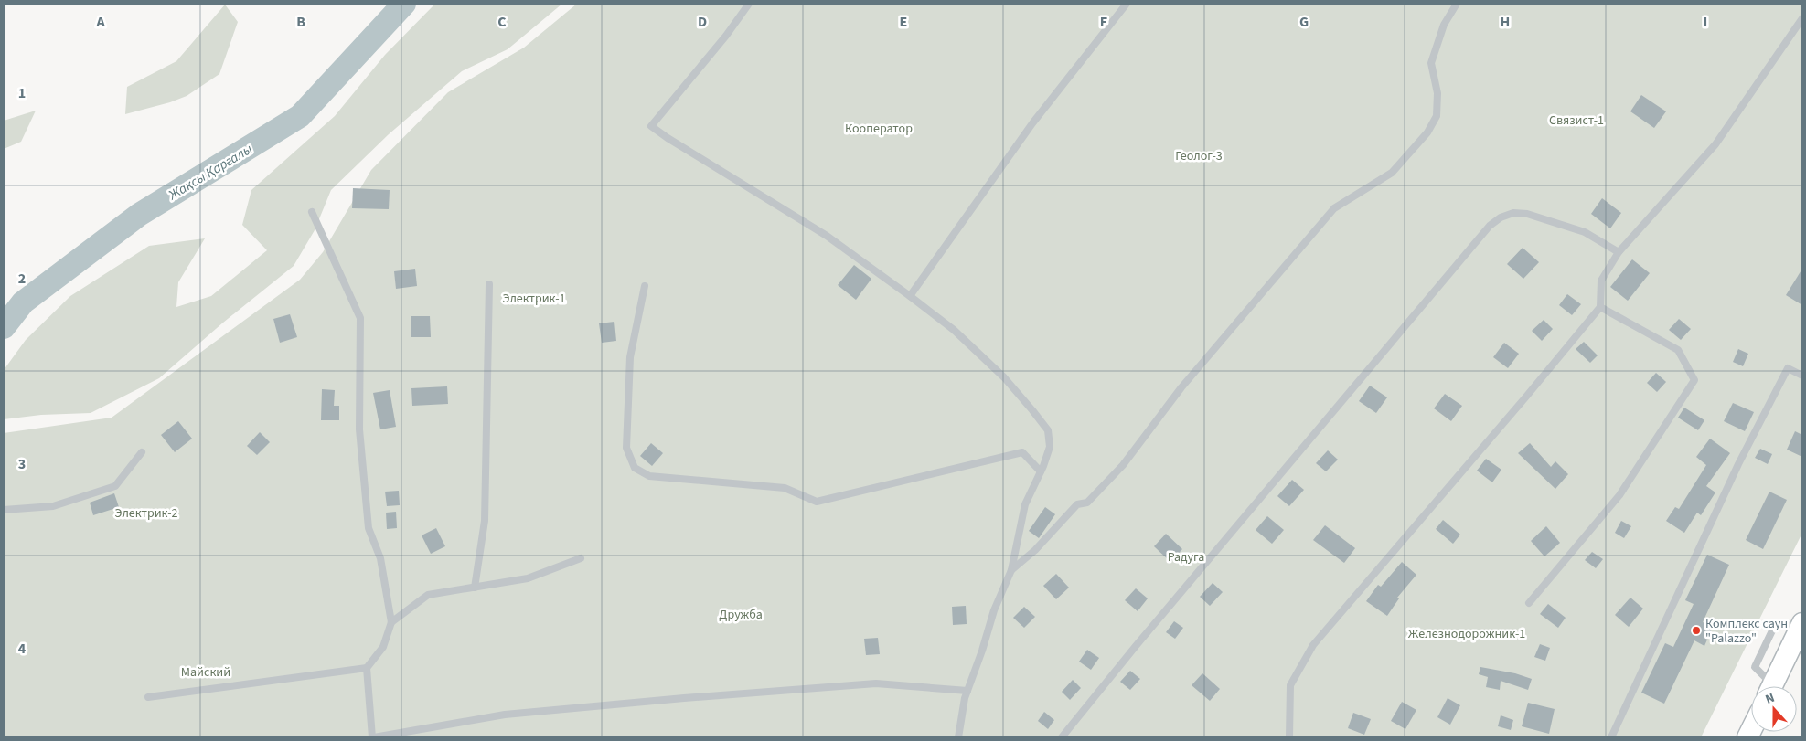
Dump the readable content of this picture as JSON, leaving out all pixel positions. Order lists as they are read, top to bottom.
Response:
{
  "water": ["Жақсы Қарғалы"],
  "parks": [
    "Связист-1",
    "Кооператор",
    "Геолог-3",
    "Электрик-1",
    "Электрик-2",
    "Радуга",
    "Дружба",
    "Железнодорожник-1",
    "Майский"
  ],
  "places": ["Комплекс саун \"Palazzo\""],
  "north": "top",
  "grid": {
    "columns": [
      "A",
      "B",
      "C",
      "D",
      "E",
      "F",
      "G",
      "H",
      "I"
    ],
    "rows": [
      "1",
      "2",
      "3",
      "4"
    ]
  }
}
